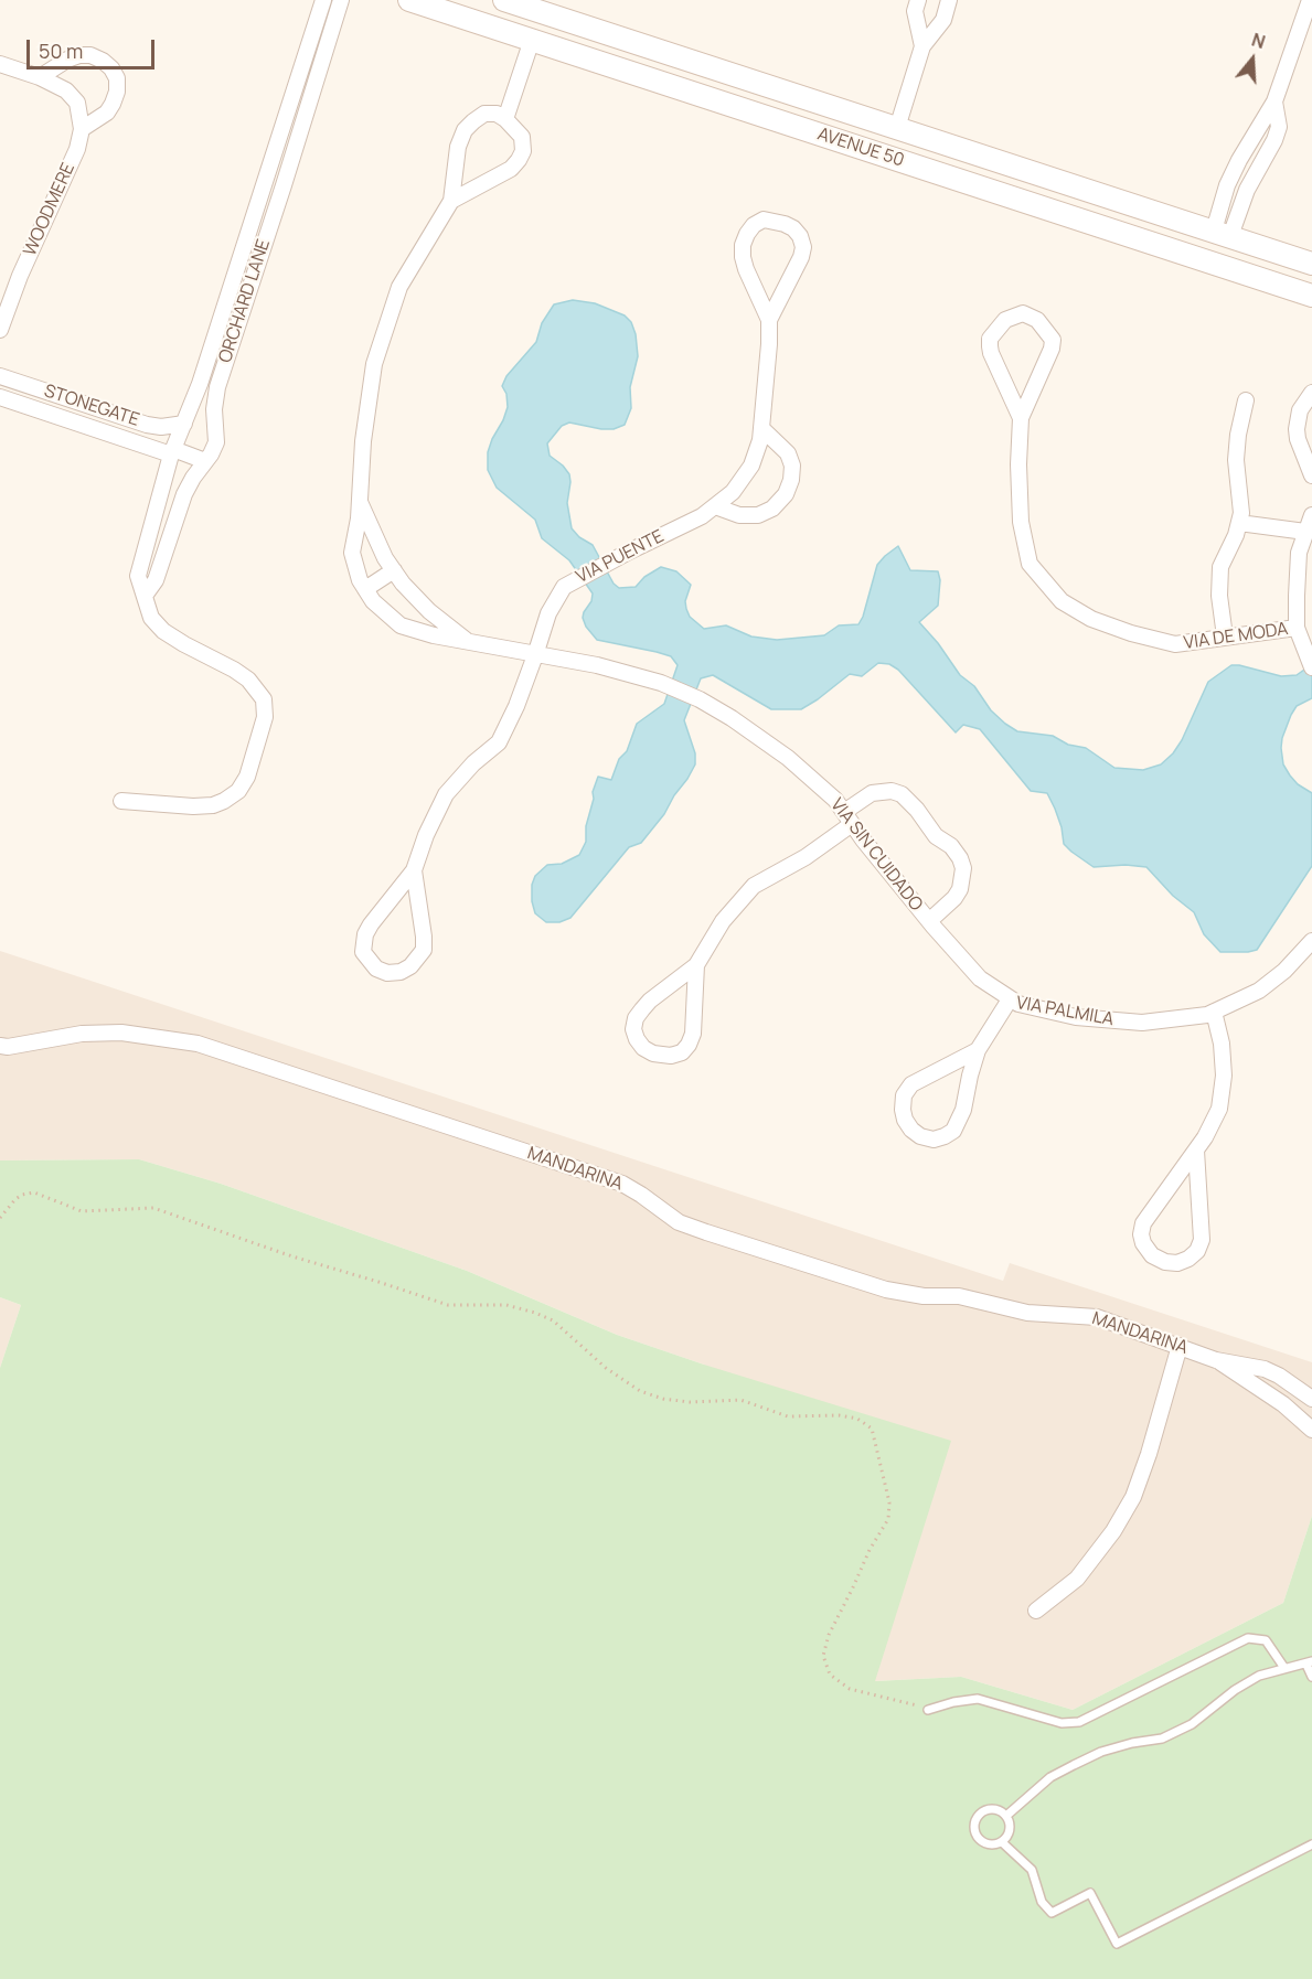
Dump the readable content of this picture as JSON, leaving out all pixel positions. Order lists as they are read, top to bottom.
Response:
{
  "streets": {
    "main road": ["AVENUE 50"],
    "street": [
      "WOODMERE",
      "ORCHARD LANE",
      "STONEGATE",
      "VIA PUENTE",
      "VIA DE MODA",
      "VIA SIN CUIDADO",
      "VIA PALMILA",
      "MANDARINA"
    ]
  },
  "crossings": [
    ["ORCHARD LANE", "STONEGATE"],
    ["VIA PUENTE", "VIA SIN CUIDADO"],
    ["VIA SIN CUIDADO", "VIA PALMILA"]
  ],
  "scale_bar": "50 m",
  "north": "top"
}
